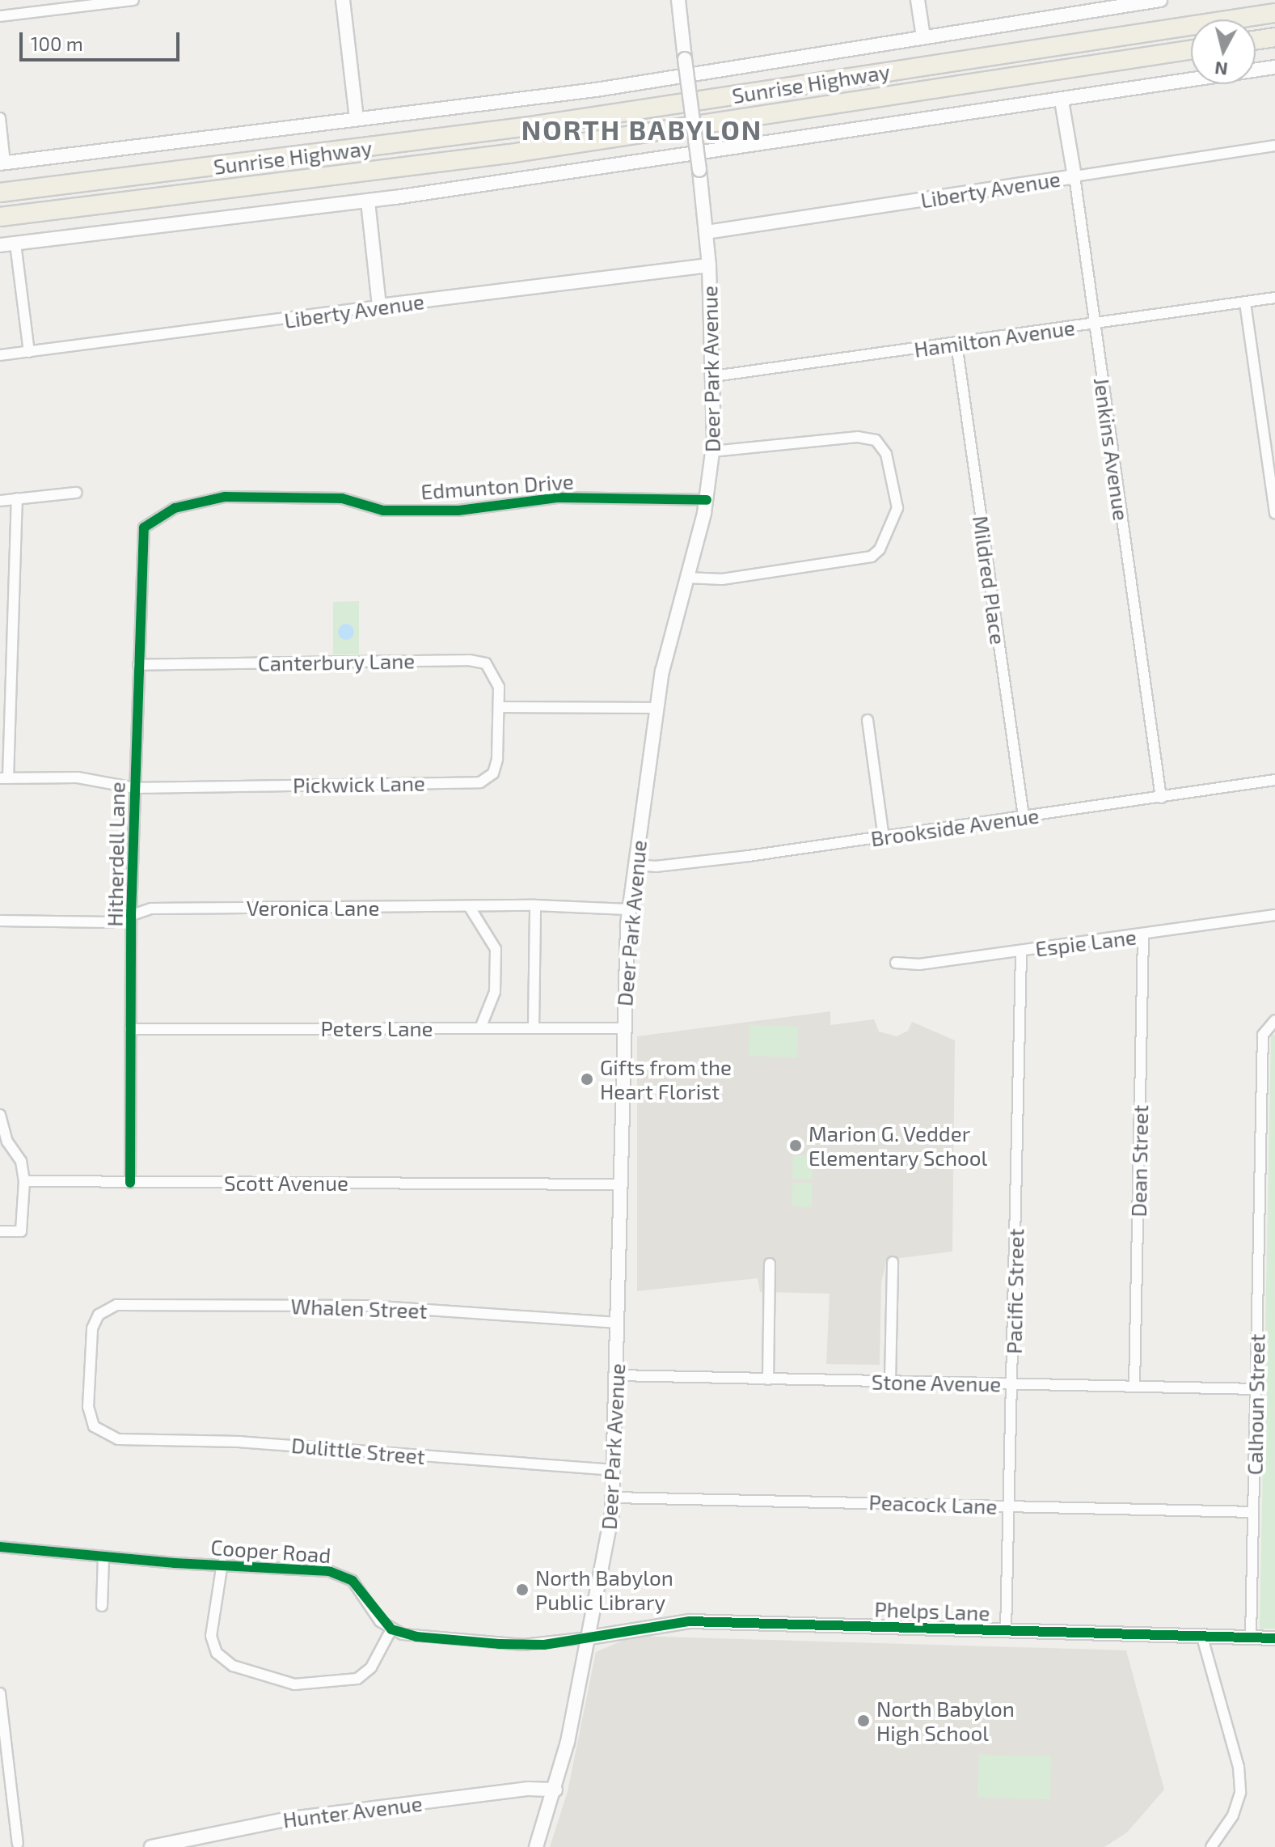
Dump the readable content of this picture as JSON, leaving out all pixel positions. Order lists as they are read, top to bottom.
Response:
{
  "streets": {
    "highway": ["Sunrise Highway"],
    "main road": [
      "Liberty Avenue",
      "Deer Park Avenue",
      "Jenkins Avenue",
      "Phelps Lane",
      "Hunter Avenue"
    ],
    "street": [
      "Hamilton Avenue",
      "Edmunton Drive",
      "Mildred Place",
      "Canterbury Lane",
      "Pickwick Lane",
      "Brookside Avenue",
      "Hitherdell Lane",
      "Veronica Lane",
      "Espie Lane",
      "Peters Lane",
      "Dean Street",
      "Scott Avenue",
      "Pacific Street",
      "Whalen Street",
      "Stone Avenue",
      "Calhoun Street",
      "Dulittle Street",
      "Peacock Lane",
      "Cooper Road"
    ]
  },
  "crossings": [
    ["Liberty Avenue", "Deer Park Avenue"],
    ["Liberty Avenue", "Jenkins Avenue"],
    ["Hamilton Avenue", "Deer Park Avenue"],
    ["Hamilton Avenue", "Jenkins Avenue"],
    ["Hamilton Avenue", "Mildred Place"],
    ["Deer Park Avenue", "Edmunton Drive"],
    ["Deer Park Avenue", "Brookside Avenue"],
    ["Deer Park Avenue", "Veronica Lane"],
    ["Deer Park Avenue", "Peters Lane"],
    ["Deer Park Avenue", "Scott Avenue"],
    ["Deer Park Avenue", "Whalen Street"],
    ["Deer Park Avenue", "Stone Avenue"],
    ["Deer Park Avenue", "Dulittle Street"],
    ["Deer Park Avenue", "Peacock Lane"],
    ["Deer Park Avenue", "Phelps Lane"],
    ["Deer Park Avenue", "Hunter Avenue"],
    ["Jenkins Avenue", "Brookside Avenue"],
    ["Edmunton Drive", "Hitherdell Lane"],
    ["Mildred Place", "Brookside Avenue"],
    ["Canterbury Lane", "Pickwick Lane"],
    ["Canterbury Lane", "Hitherdell Lane"],
    ["Pickwick Lane", "Hitherdell Lane"],
    ["Hitherdell Lane", "Veronica Lane"],
    ["Hitherdell Lane", "Peters Lane"],
    ["Hitherdell Lane", "Scott Avenue"],
    ["Espie Lane", "Dean Street"],
    ["Espie Lane", "Pacific Street"],
    ["Dean Street", "Stone Avenue"],
    ["Pacific Street", "Stone Avenue"],
    ["Pacific Street", "Peacock Lane"],
    ["Pacific Street", "Phelps Lane"],
    ["Whalen Street", "Dulittle Street"],
    ["Stone Avenue", "Calhoun Street"],
    ["Calhoun Street", "Peacock Lane"],
    ["Calhoun Street", "Phelps Lane"]
  ],
  "districts": ["NORTH BABYLON"],
  "places": [
    "Gifts from the Heart Florist",
    "Marion G. Vedder Elementary School",
    "North Babylon Public Library",
    "North Babylon High School"
  ],
  "scale_bar": "100 m",
  "north": "bottom"
}
